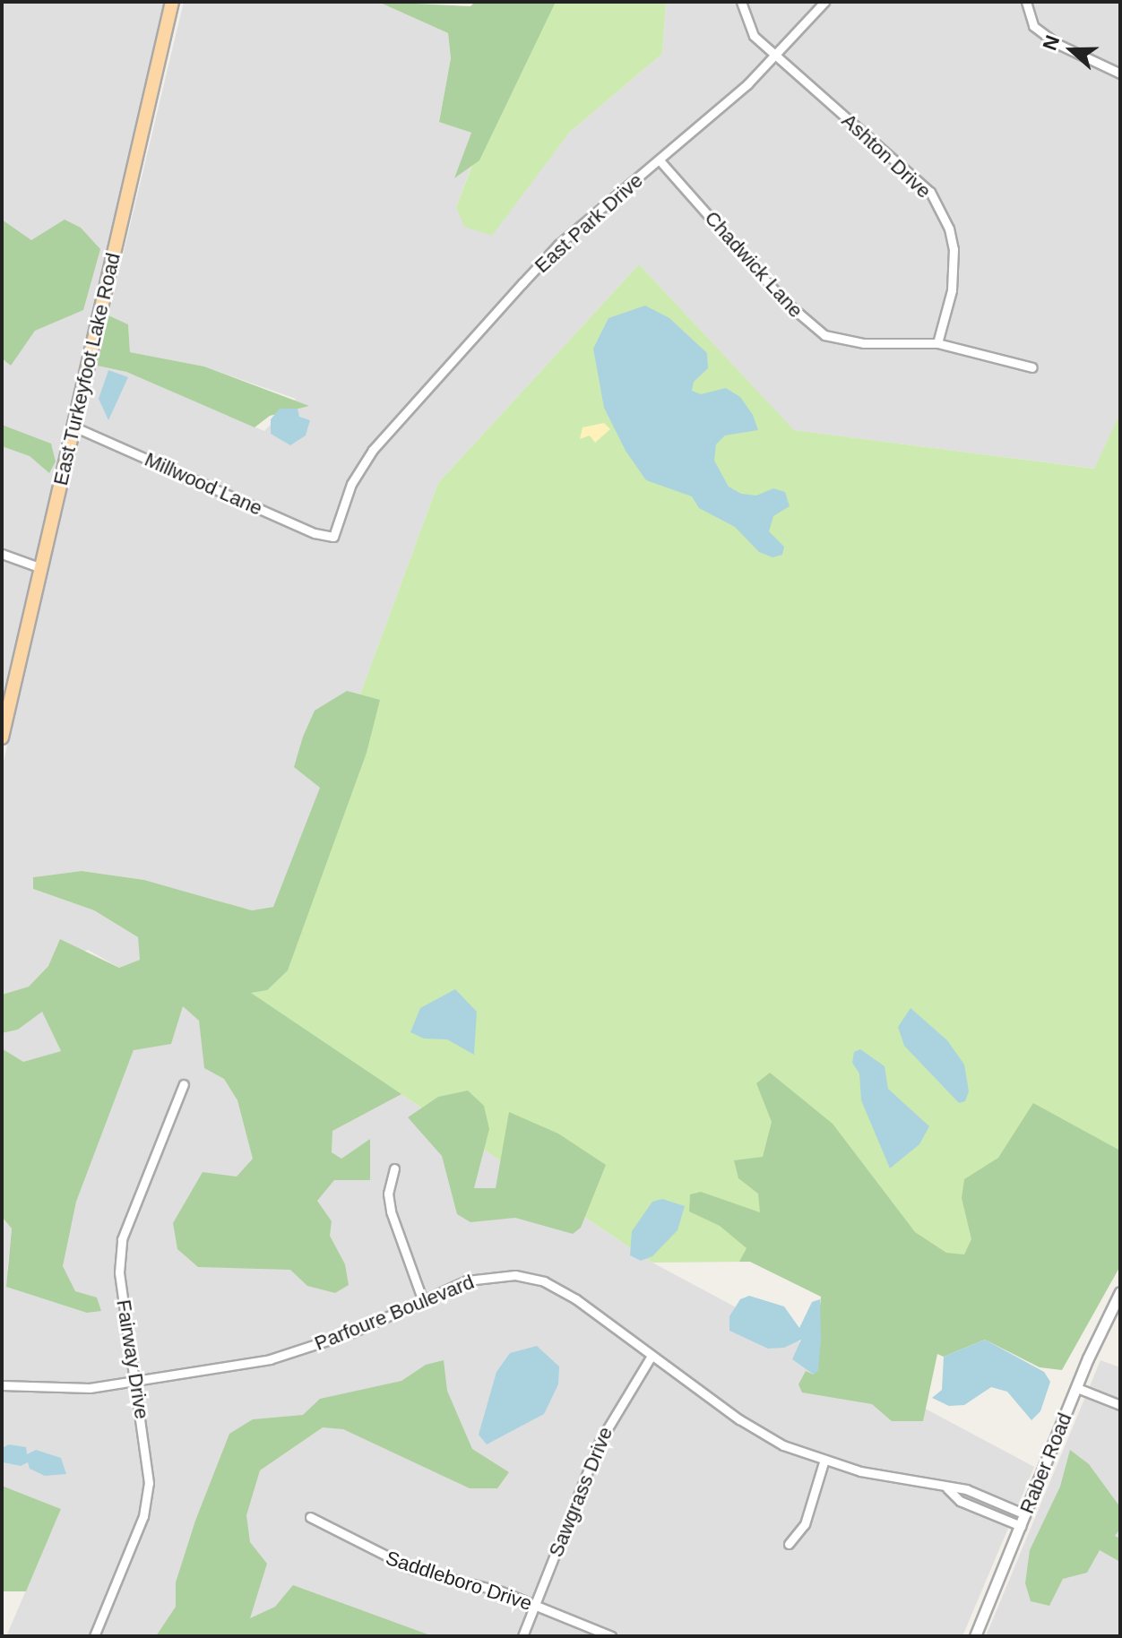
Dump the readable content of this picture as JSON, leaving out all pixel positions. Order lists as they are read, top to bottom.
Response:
{
  "streets": {
    "main road": ["East Turkeyfoot Lake Road"],
    "street": [
      "Ashton Drive",
      "East Park Drive",
      "Chadwick Lane",
      "Millwood Lane",
      "Parfoure Boulevard",
      "Fairway Drive",
      "Raber Road",
      "Sawgrass Drive",
      "Saddleboro Drive"
    ]
  },
  "crossings": [
    ["Ashton Drive", "East Park Drive"],
    ["Ashton Drive", "Chadwick Lane"],
    ["East Park Drive", "Chadwick Lane"],
    ["East Park Drive", "Millwood Lane"],
    ["East Turkeyfoot Lake Road", "Millwood Lane"],
    ["Parfoure Boulevard", "Fairway Drive"],
    ["Parfoure Boulevard", "Raber Road"],
    ["Parfoure Boulevard", "Sawgrass Drive"],
    ["Sawgrass Drive", "Saddleboro Drive"]
  ],
  "north": "left"
}
